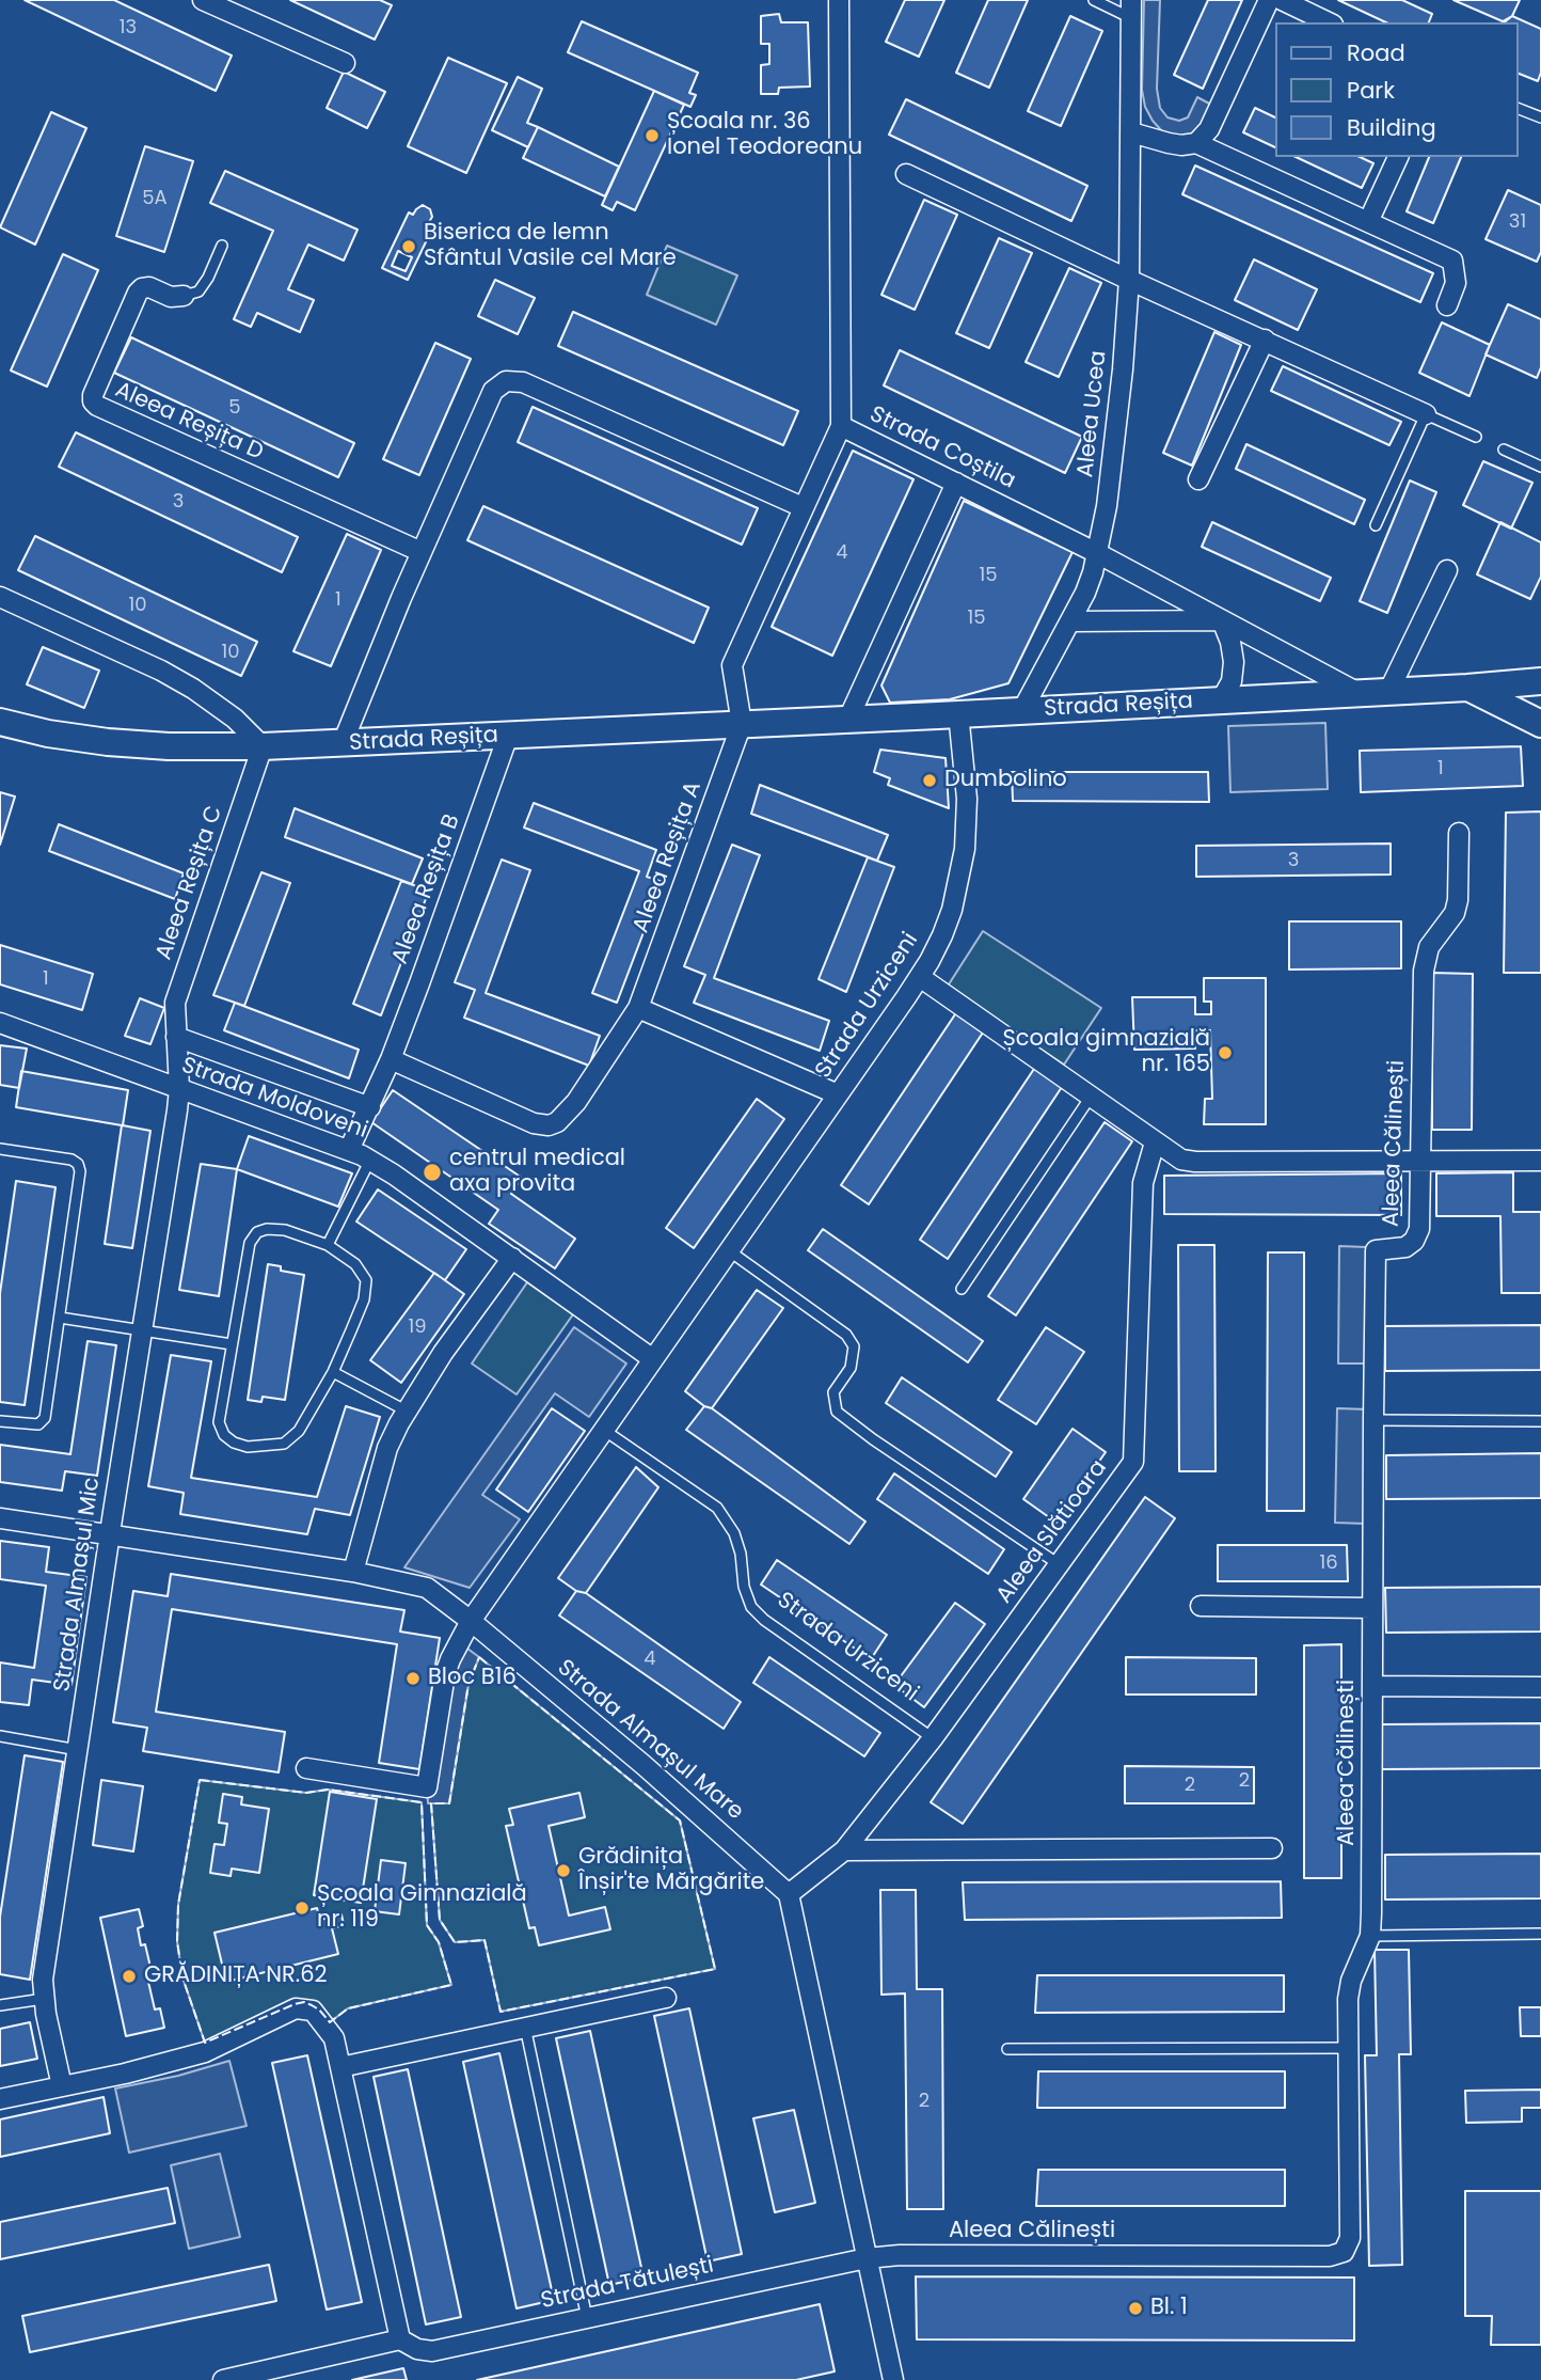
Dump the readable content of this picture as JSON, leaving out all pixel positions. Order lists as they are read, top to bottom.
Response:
{
  "streets": {
    "street": [
      "Aleea Ucea",
      "Aleea Reșița D",
      "Strada Coștila",
      "Strada Reșița",
      "Aleea Reșița A",
      "Aleea Reșița C",
      "Aleea Reșița B",
      "Strada Urziceni",
      "Strada Moldoveni",
      "Aleea Călinești",
      "Aleea Slătioara",
      "Strada Almașul Mic",
      "Strada Almașul Mare",
      "Strada Tătulești"
    ]
  },
  "crossings": [
    ["Aleea Ucea", "Strada Coștila"],
    ["Aleea Ucea", "Strada Reșița"],
    ["Strada Coștila", "Strada Reșița"],
    ["Strada Reșița", "Aleea Reșița A"],
    ["Strada Reșița", "Aleea Reșița C"],
    ["Strada Reșița", "Aleea Reșița B"],
    ["Strada Reșița", "Strada Urziceni"],
    ["Aleea Reșița C", "Strada Moldoveni"],
    ["Aleea Reșița C", "Strada Almașul Mic"],
    ["Aleea Reșița B", "Strada Moldoveni"],
    ["Strada Urziceni", "Strada Moldoveni"],
    ["Strada Urziceni", "Aleea Slătioara"],
    ["Strada Urziceni", "Strada Almașul Mare"],
    ["Strada Moldoveni", "Strada Almașul Mic"],
    ["Aleea Călinești", "Strada Tătulești"],
    ["Aleea Slătioara", "Strada Almașul Mare"],
    ["Strada Almașul Mic", "Strada Almașul Mare"]
  ],
  "places": [
    "Școala nr. 36 Ionel Teodoreanu",
    "Biserica de lemn Sfântul Vasile cel Mare",
    "Dumbolino",
    "Școala gimnazială nr. 165",
    "centrul medical axa provita",
    "Bloc B16",
    "Grădinița Înșir'te Mărgărite",
    "Școala Gimnazială nr. 119",
    "GRĂDINIȚA NR.62",
    "Bl. 1"
  ],
  "house_numbers": [
    "13",
    "5A",
    "31",
    "5",
    "3",
    "4",
    "15",
    "1",
    "10",
    "15",
    "10",
    "1",
    "3",
    "1",
    "19",
    "16",
    "4",
    "2",
    "2",
    "2"
  ],
  "legend": ["Road", "Park", "Building"]
}
